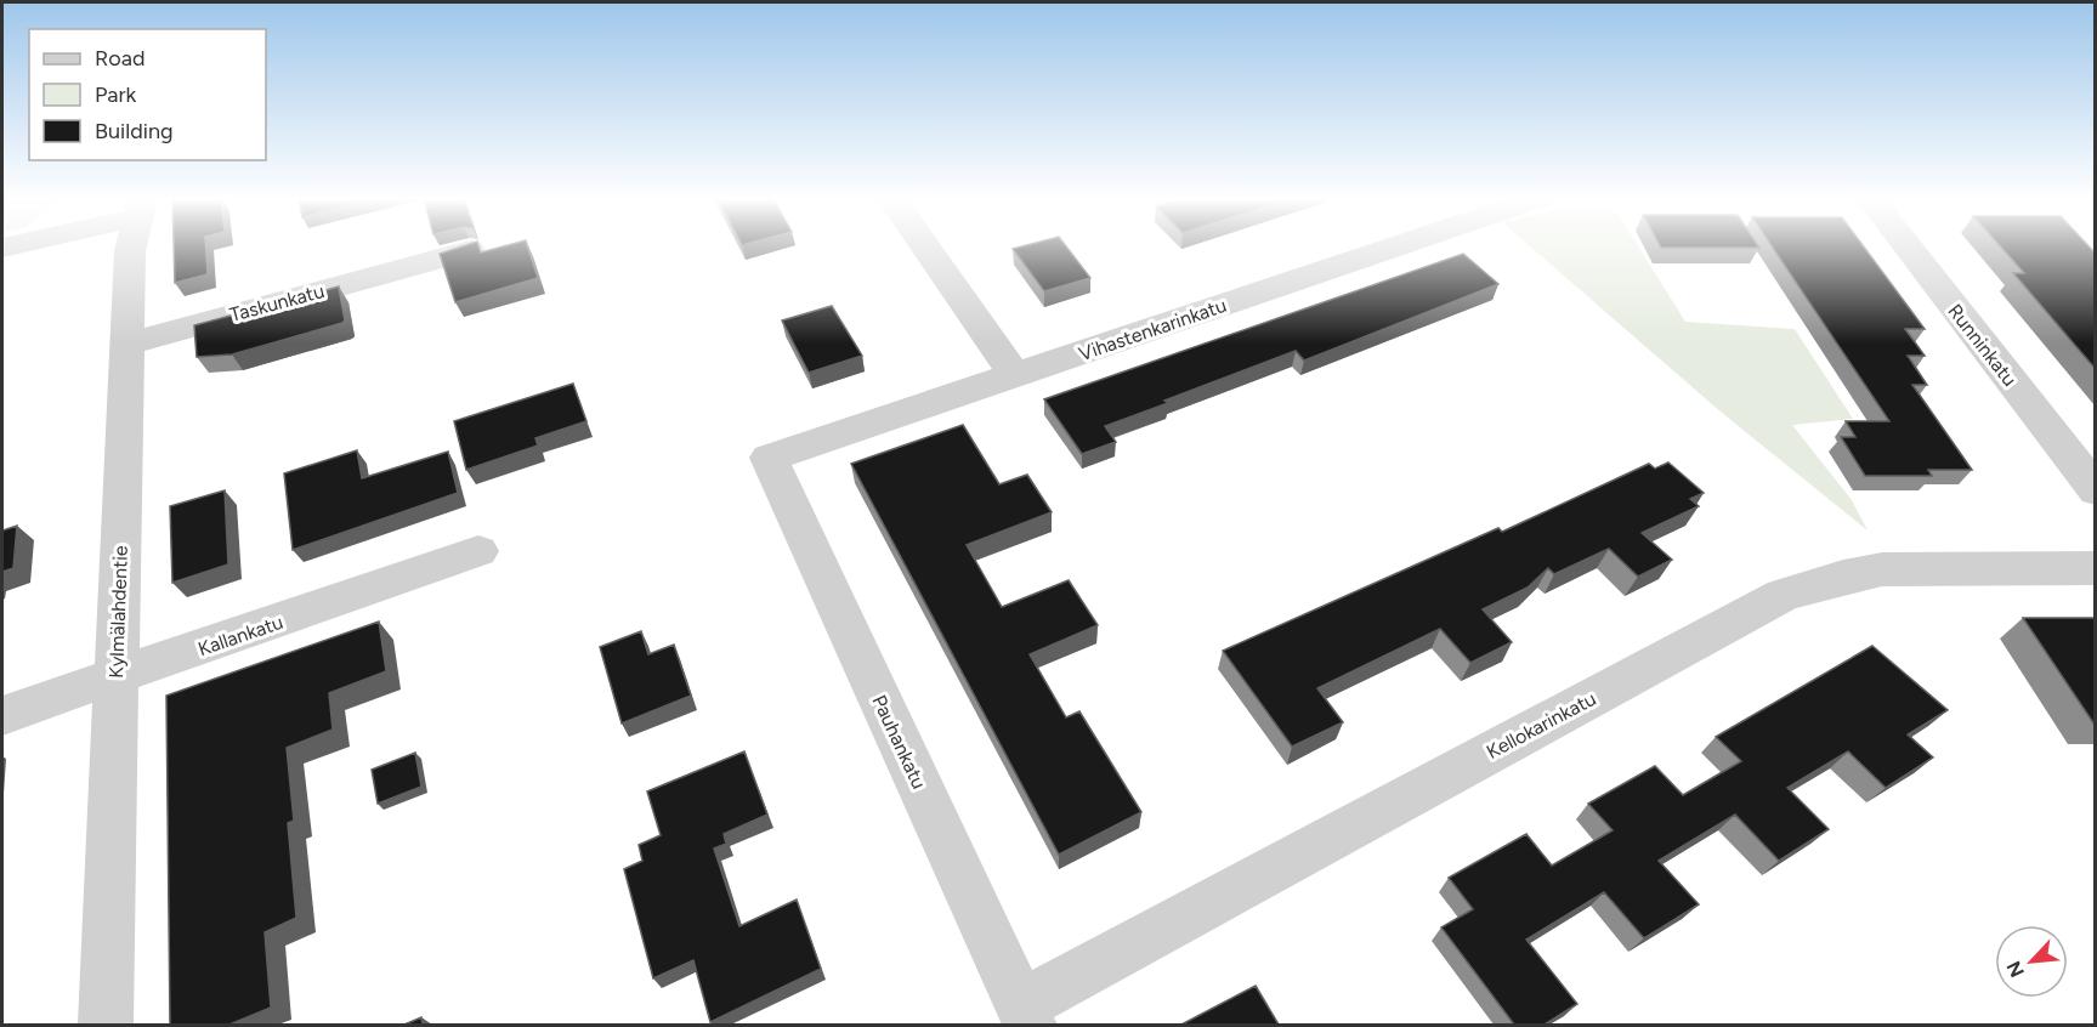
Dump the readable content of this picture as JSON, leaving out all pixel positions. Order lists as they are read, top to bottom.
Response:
{
  "streets": {
    "street": [
      "Taskunkatu",
      "Vihastenkarinkatu",
      "Runninkatu",
      "Kylmälahdentie",
      "Kallankatu",
      "Kellokarinkatu",
      "Pauhankatu"
    ]
  },
  "crossings": [
    ["Taskunkatu", "Kylmälahdentie"],
    ["Vihastenkarinkatu", "Pauhankatu"],
    ["Kylmälahdentie", "Kallankatu"],
    ["Kellokarinkatu", "Pauhankatu"]
  ],
  "legend": ["Road", "Park", "Building"],
  "north": "bottom left"
}
